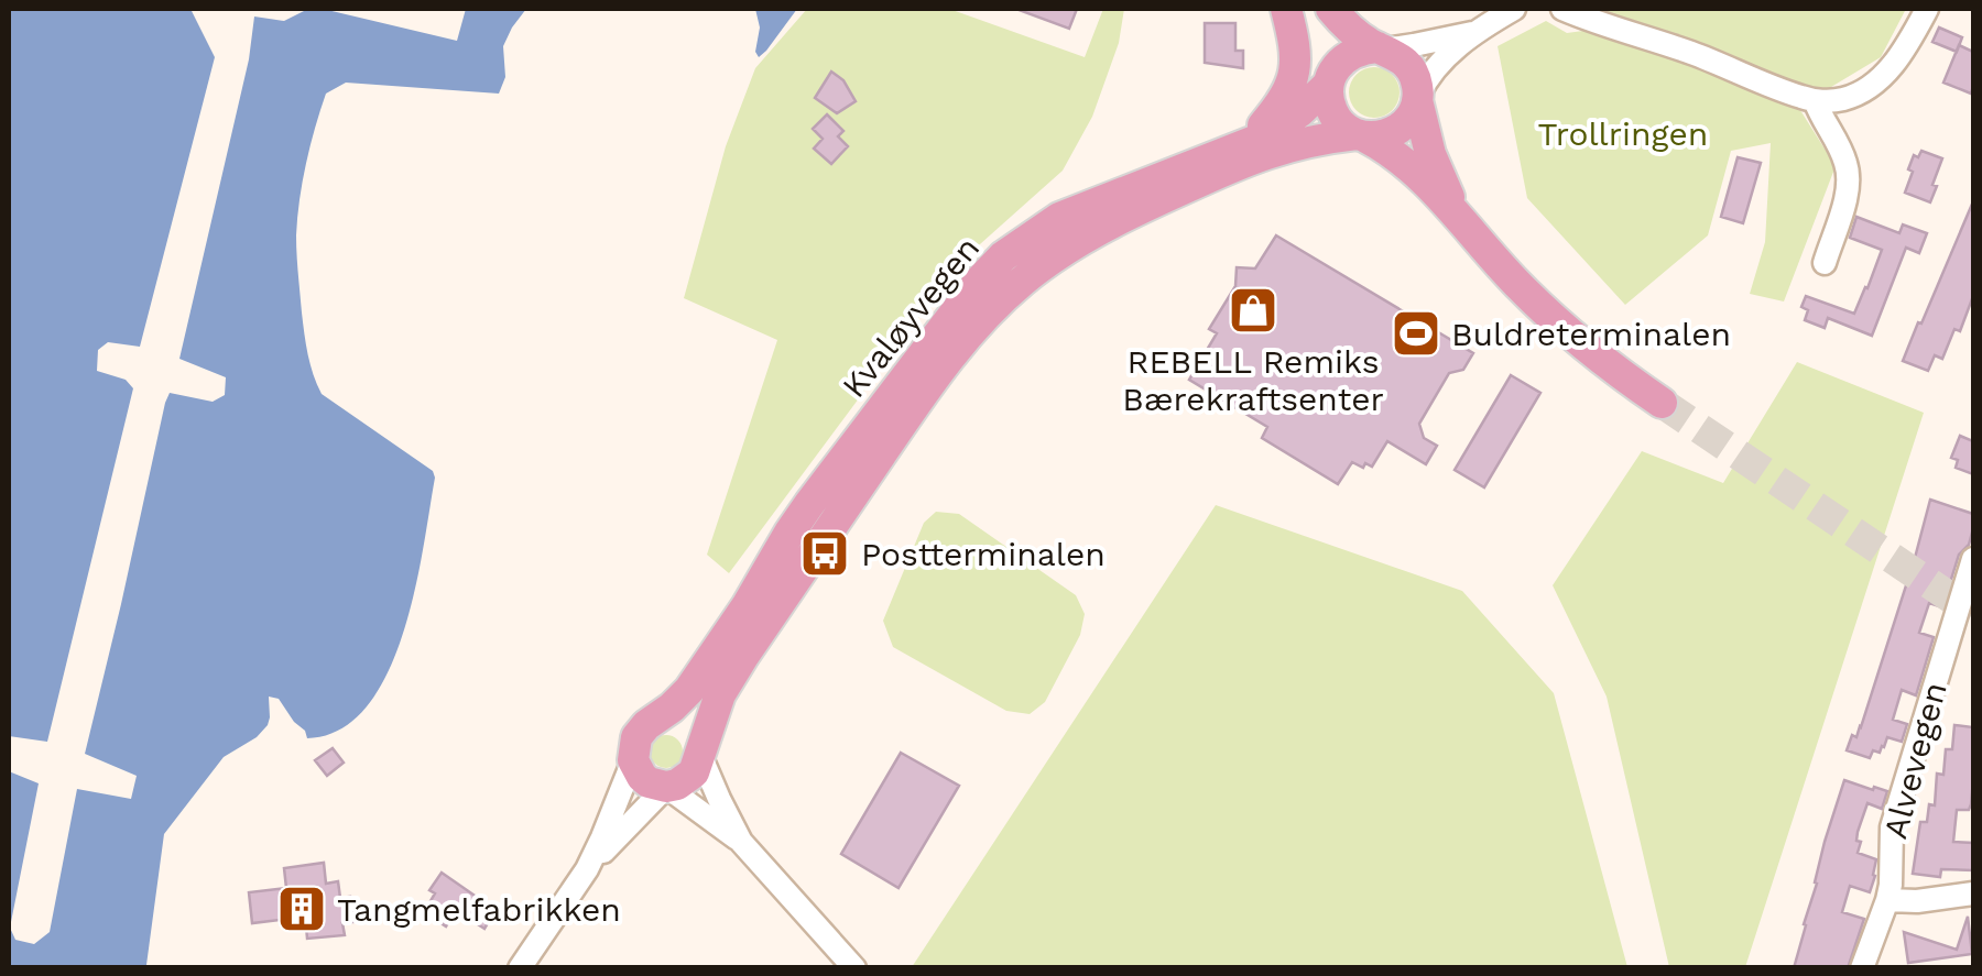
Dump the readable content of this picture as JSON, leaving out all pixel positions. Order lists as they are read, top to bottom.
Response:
{
  "streets": {
    "main road": ["Kvaløyvegen"],
    "street": ["Alvevegen"]
  },
  "parks": ["Trollringen"],
  "places": {
    "shop": ["REBELL Remiks Bærekraftsenter"],
    "sports": ["Buldreterminalen"],
    "bus stop": ["Postterminalen"],
    "building": ["Tangmelfabrikken"]
  }
}
